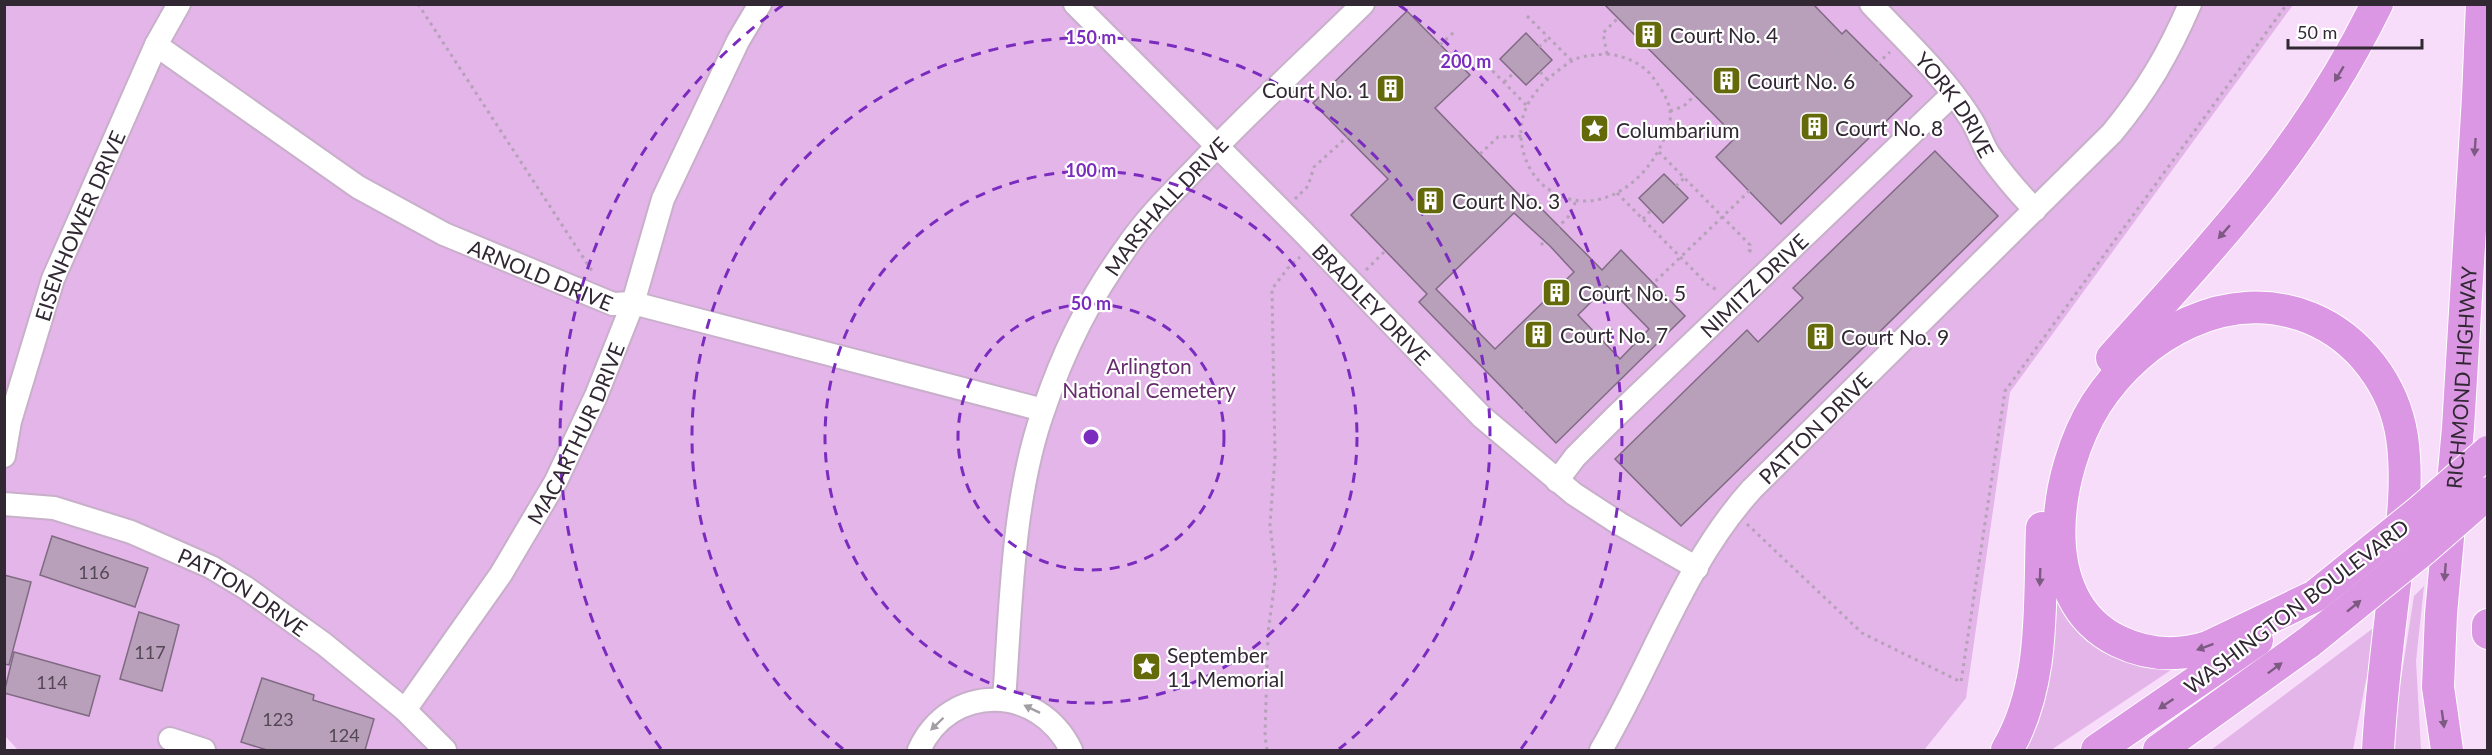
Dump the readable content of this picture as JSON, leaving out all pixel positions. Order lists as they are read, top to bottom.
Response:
{
  "streets": {
    "highway": ["RICHMOND HIGHWAY", "WASHINGTON BOULEVARD"],
    "lane": [
      "YORK DRIVE",
      "MARSHALL DRIVE",
      "EISENHOWER DRIVE",
      "ARNOLD DRIVE",
      "NIMITZ DRIVE",
      "BRADLEY DRIVE",
      "PATTON DRIVE",
      "MACARTHUR DRIVE"
    ]
  },
  "crossings": [
    ["YORK DRIVE", "NIMITZ DRIVE"],
    ["YORK DRIVE", "PATTON DRIVE"],
    ["MARSHALL DRIVE", "ARNOLD DRIVE"],
    ["MARSHALL DRIVE", "BRADLEY DRIVE"],
    ["EISENHOWER DRIVE", "ARNOLD DRIVE"],
    ["ARNOLD DRIVE", "MACARTHUR DRIVE"],
    ["NIMITZ DRIVE", "BRADLEY DRIVE"],
    ["BRADLEY DRIVE", "PATTON DRIVE"],
    ["PATTON DRIVE", "MACARTHUR DRIVE"]
  ],
  "one_way": ["RICHMOND HIGHWAY"],
  "parks": ["Arlington National Cemetery"],
  "places": {
    "building": [
      "Court No. 4",
      "Court No. 6",
      "Court No. 1",
      "Court No. 8",
      "Court No. 3",
      "Court No. 5",
      "Court No. 7",
      "Court No. 9"
    ],
    "place": ["Columbarium", "September 11 Memorial"]
  },
  "house_numbers": [
    "116",
    "117",
    "114",
    "123",
    "124"
  ],
  "scale_bar": "50 m",
  "rings": [
    "150 m",
    "200 m",
    "100 m",
    "50 m"
  ]
}
